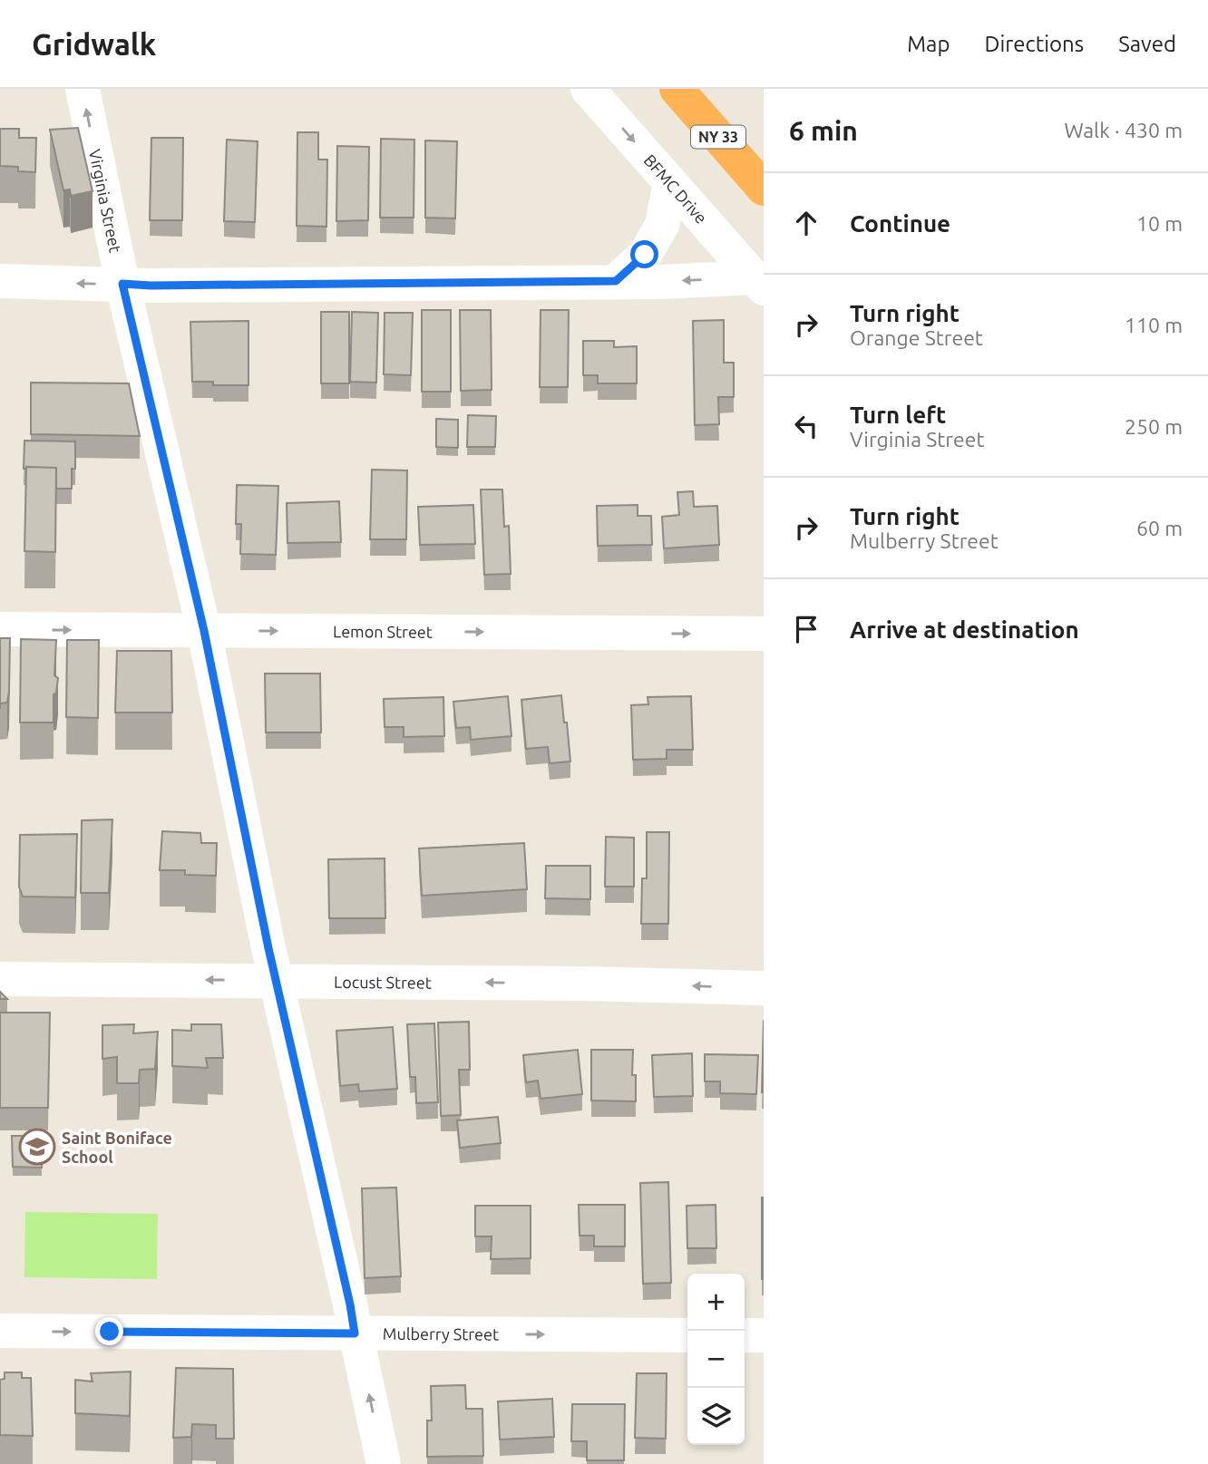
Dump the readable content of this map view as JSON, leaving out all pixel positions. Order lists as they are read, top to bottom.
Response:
{
  "streets": {
    "highway": ["NY 33"],
    "street": [
      "BFMC Drive",
      "Virginia Street",
      "Lemon Street",
      "Locust Street",
      "Mulberry Street"
    ]
  },
  "crossings": [
    ["Virginia Street", "Lemon Street"],
    ["Virginia Street", "Locust Street"],
    ["Virginia Street", "Mulberry Street"]
  ],
  "one_way": [
    "BFMC Drive",
    "Lemon Street",
    "Locust Street",
    "Mulberry Street"
  ],
  "places": {
    "school or university": ["Saint Boniface School"]
  },
  "page": {
    "header": "Gridwalk",
    "nav": ["Map", "Directions", "Saved"],
    "heading": ["6 min", "Walk · 430 m"],
    "list": [
      ["Continue", "10 m"],
      ["Turn right", "Orange Street", "110 m"],
      ["Turn left", "Virginia Street", "250 m"],
      ["Turn right", "Mulberry Street", "60 m"],
      "Arrive at destination"
    ],
    "map_buttons": ["+", "−"]
  }
}
